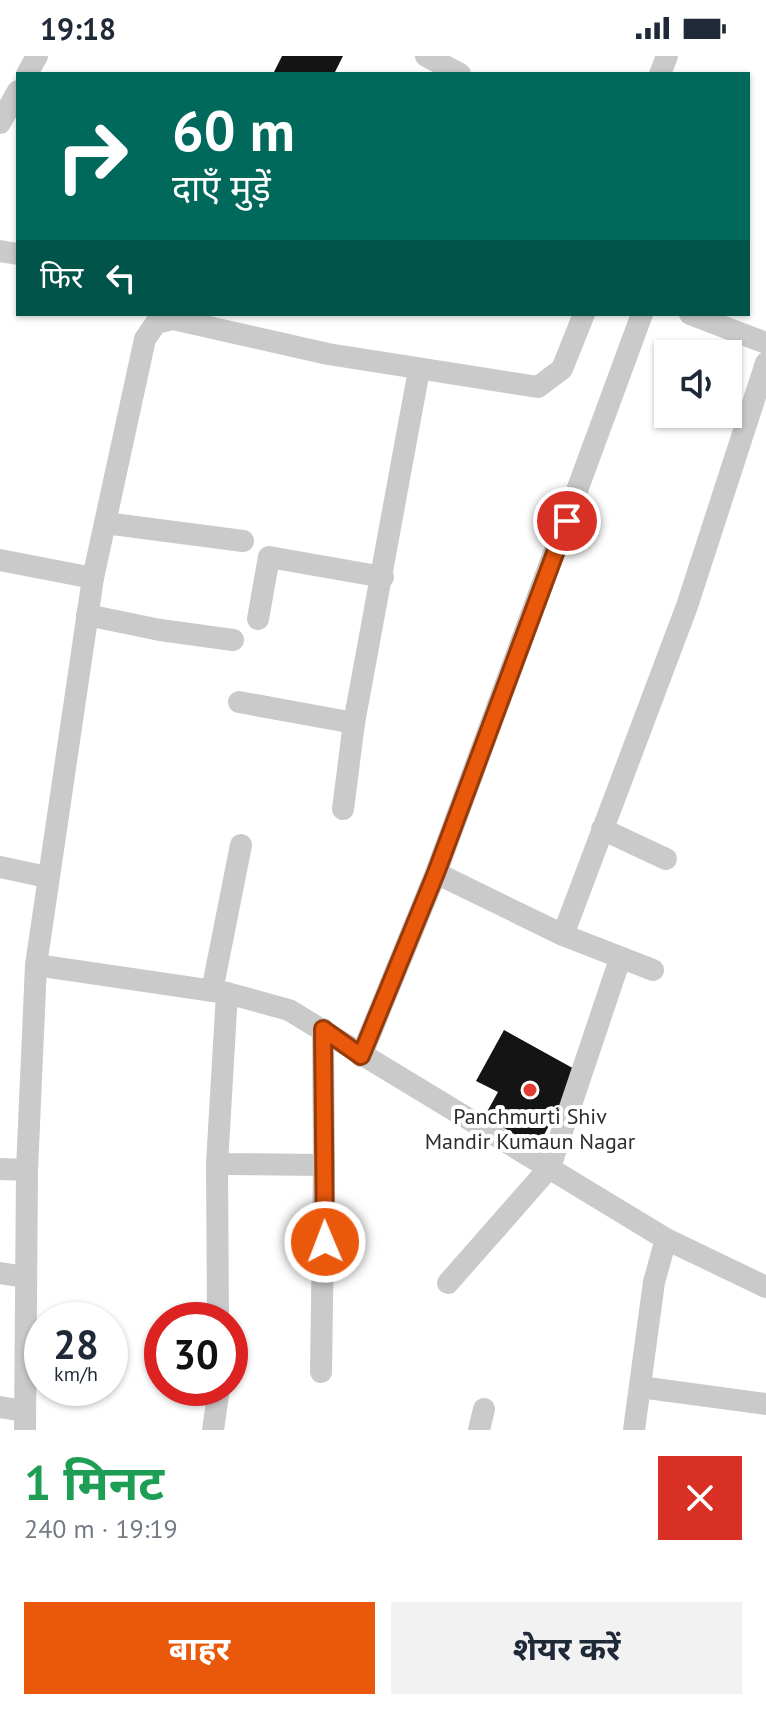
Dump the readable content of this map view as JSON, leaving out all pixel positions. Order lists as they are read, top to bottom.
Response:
{
  "places": ["Panchmurti Shiv Mandir Kumaun Nagar"],
  "page": {
    "status": "19:18",
    "turn": ["60 m", "दाएँ मुड़ें"],
    "then": "फिर",
    "speed": "28 km/h",
    "limit": "30",
    "heading": ["1 मिनट", "240 m · 19:19"],
    "buttons": ["बाहर", "शेयर करें"]
  }
}
